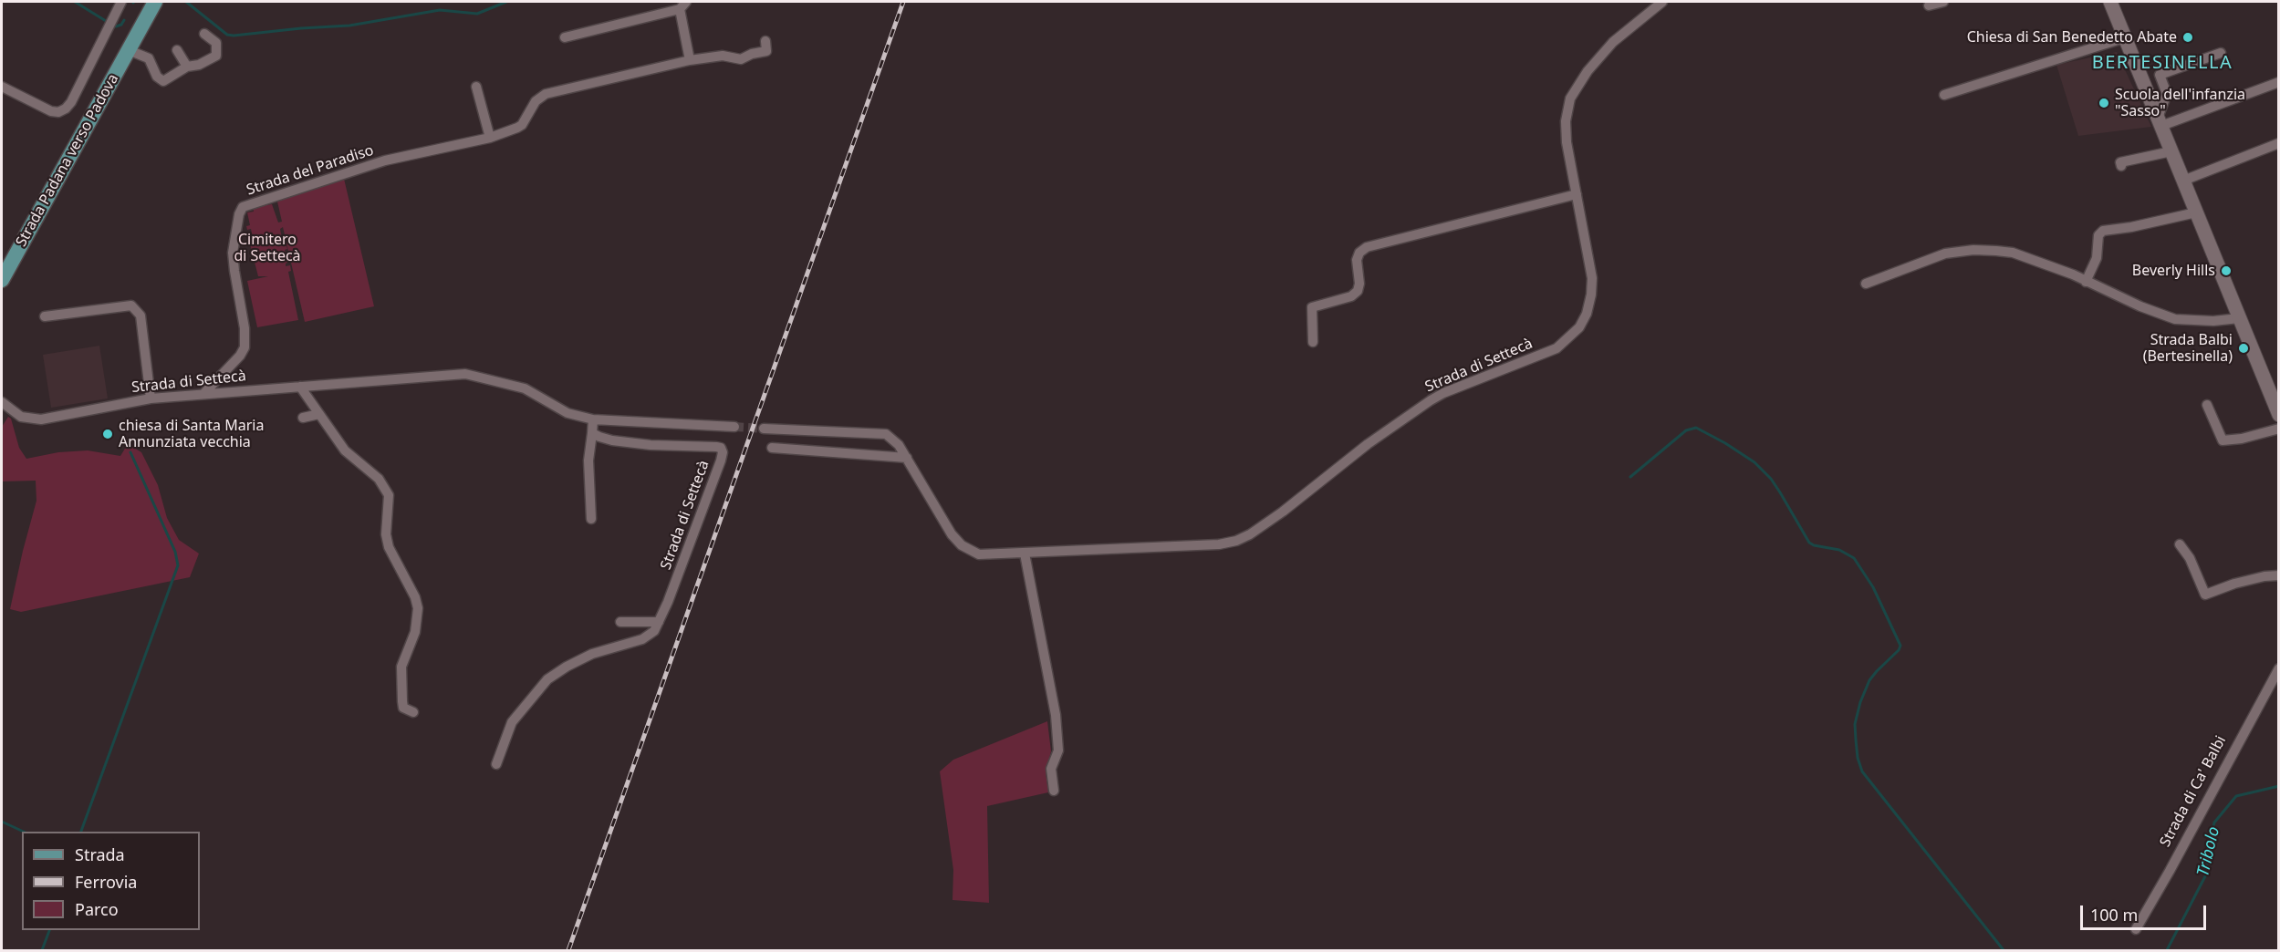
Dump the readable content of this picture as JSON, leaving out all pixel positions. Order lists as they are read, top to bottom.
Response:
{
  "streets": {
    "main road": ["Strada Padana verso Padova"],
    "street": ["Strada del Paradiso", "Strada di Settecà", "Strada di Ca' Balbi"]
  },
  "crossings": [
    ["Strada del Paradiso", "Strada di Settecà"]
  ],
  "districts": ["BERTESINELLA"],
  "water": ["Tribolo"],
  "parks": ["Cimitero di Settecà"],
  "places": [
    "Chiesa di San Benedetto Abate",
    "Scuola dell'infanzia \"Sasso\"",
    "Beverly Hills",
    "Strada Balbi (Bertesinella)",
    "chiesa di Santa Maria Annunziata vecchia"
  ],
  "legend": ["Strada", "Ferrovia", "Parco"],
  "scale_bar": "100 m"
}
